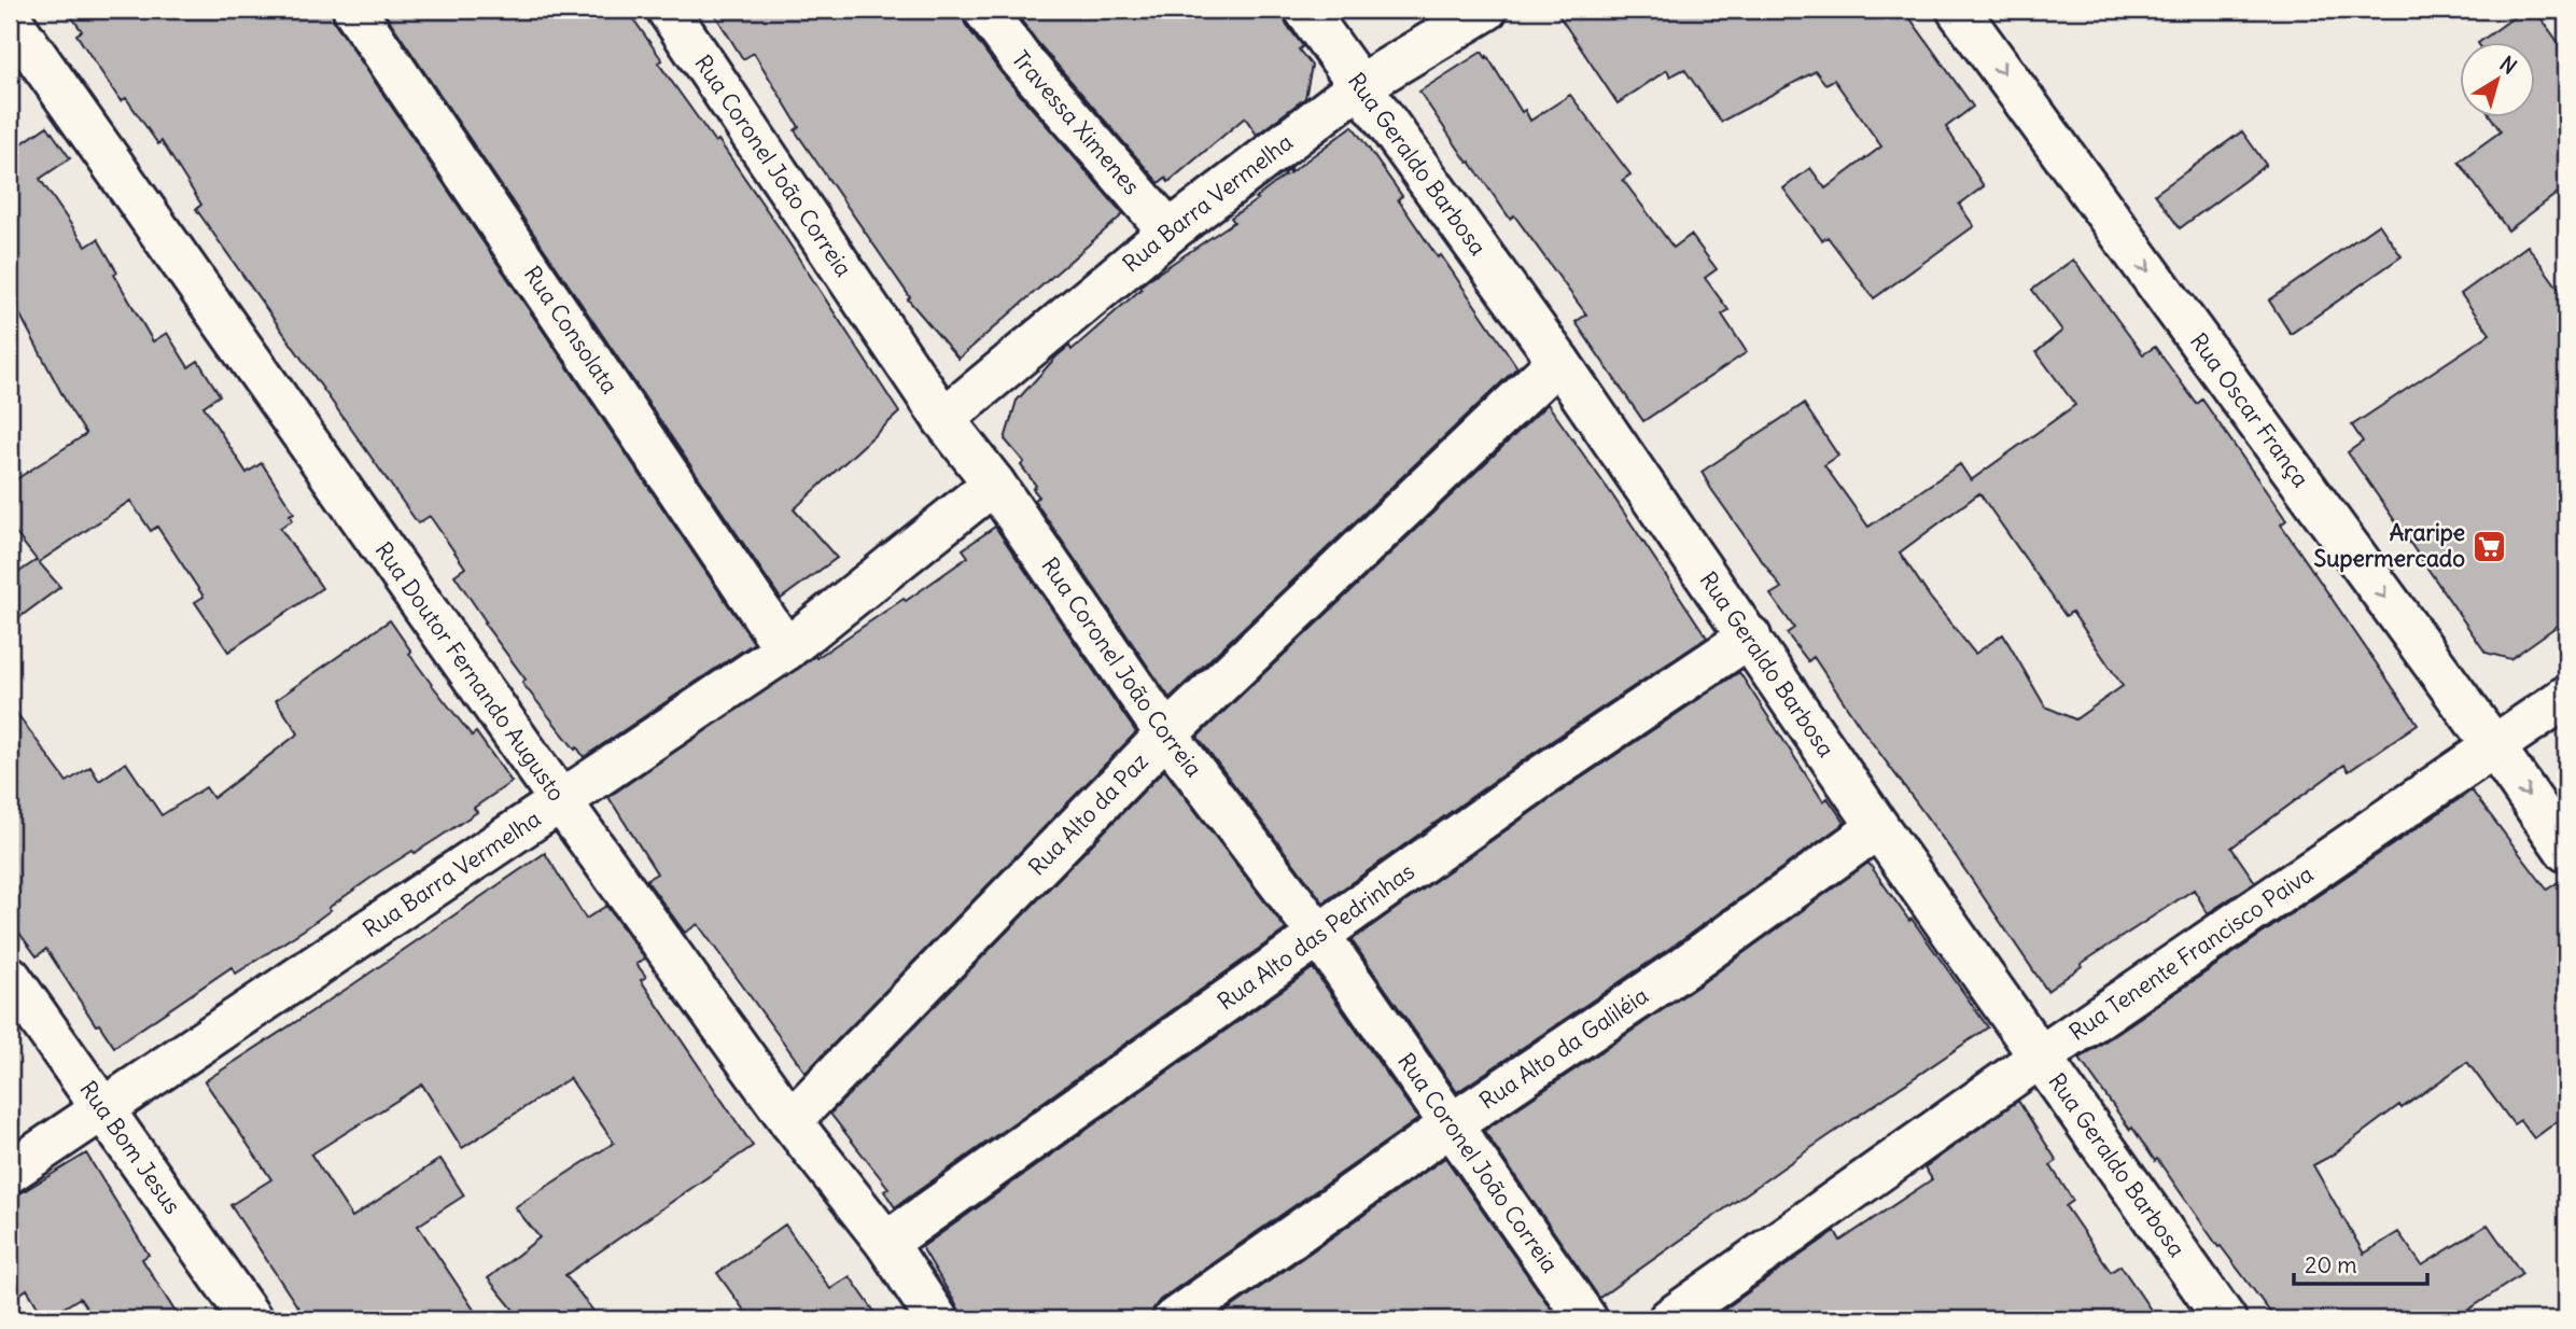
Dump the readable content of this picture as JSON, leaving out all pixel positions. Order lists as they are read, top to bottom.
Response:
{
  "streets": {
    "street": [
      "Travessa Ximenes",
      "Rua Geraldo Barbosa",
      "Rua Coronel João Correia",
      "Rua Barra Vermelha",
      "Rua Consolata",
      "Rua Oscar França",
      "Rua Doutor Fernando Augusto",
      "Rua Alto da Paz",
      "Rua Alto das Pedrinhas",
      "Rua Tenente Francisco Paiva",
      "Rua Alto da Galiléia",
      "Rua Bom Jesus"
    ]
  },
  "crossings": [
    ["Travessa Ximenes", "Rua Barra Vermelha"],
    ["Rua Geraldo Barbosa", "Rua Barra Vermelha"],
    ["Rua Geraldo Barbosa", "Rua Alto da Paz"],
    ["Rua Geraldo Barbosa", "Rua Alto das Pedrinhas"],
    ["Rua Geraldo Barbosa", "Rua Tenente Francisco Paiva"],
    ["Rua Geraldo Barbosa", "Rua Alto da Galiléia"],
    ["Rua Coronel João Correia", "Rua Barra Vermelha"],
    ["Rua Coronel João Correia", "Rua Alto da Paz"],
    ["Rua Coronel João Correia", "Rua Alto das Pedrinhas"],
    ["Rua Coronel João Correia", "Rua Alto da Galiléia"],
    ["Rua Barra Vermelha", "Rua Consolata"],
    ["Rua Barra Vermelha", "Rua Doutor Fernando Augusto"],
    ["Rua Barra Vermelha", "Rua Bom Jesus"],
    ["Rua Oscar França", "Rua Tenente Francisco Paiva"],
    ["Rua Doutor Fernando Augusto", "Rua Alto da Paz"],
    ["Rua Doutor Fernando Augusto", "Rua Alto das Pedrinhas"]
  ],
  "one_way": ["Rua Oscar França"],
  "places": {
    "supermarket": ["Araripe Supermercado"]
  },
  "scale_bar": "20 m",
  "north": "top right"
}
